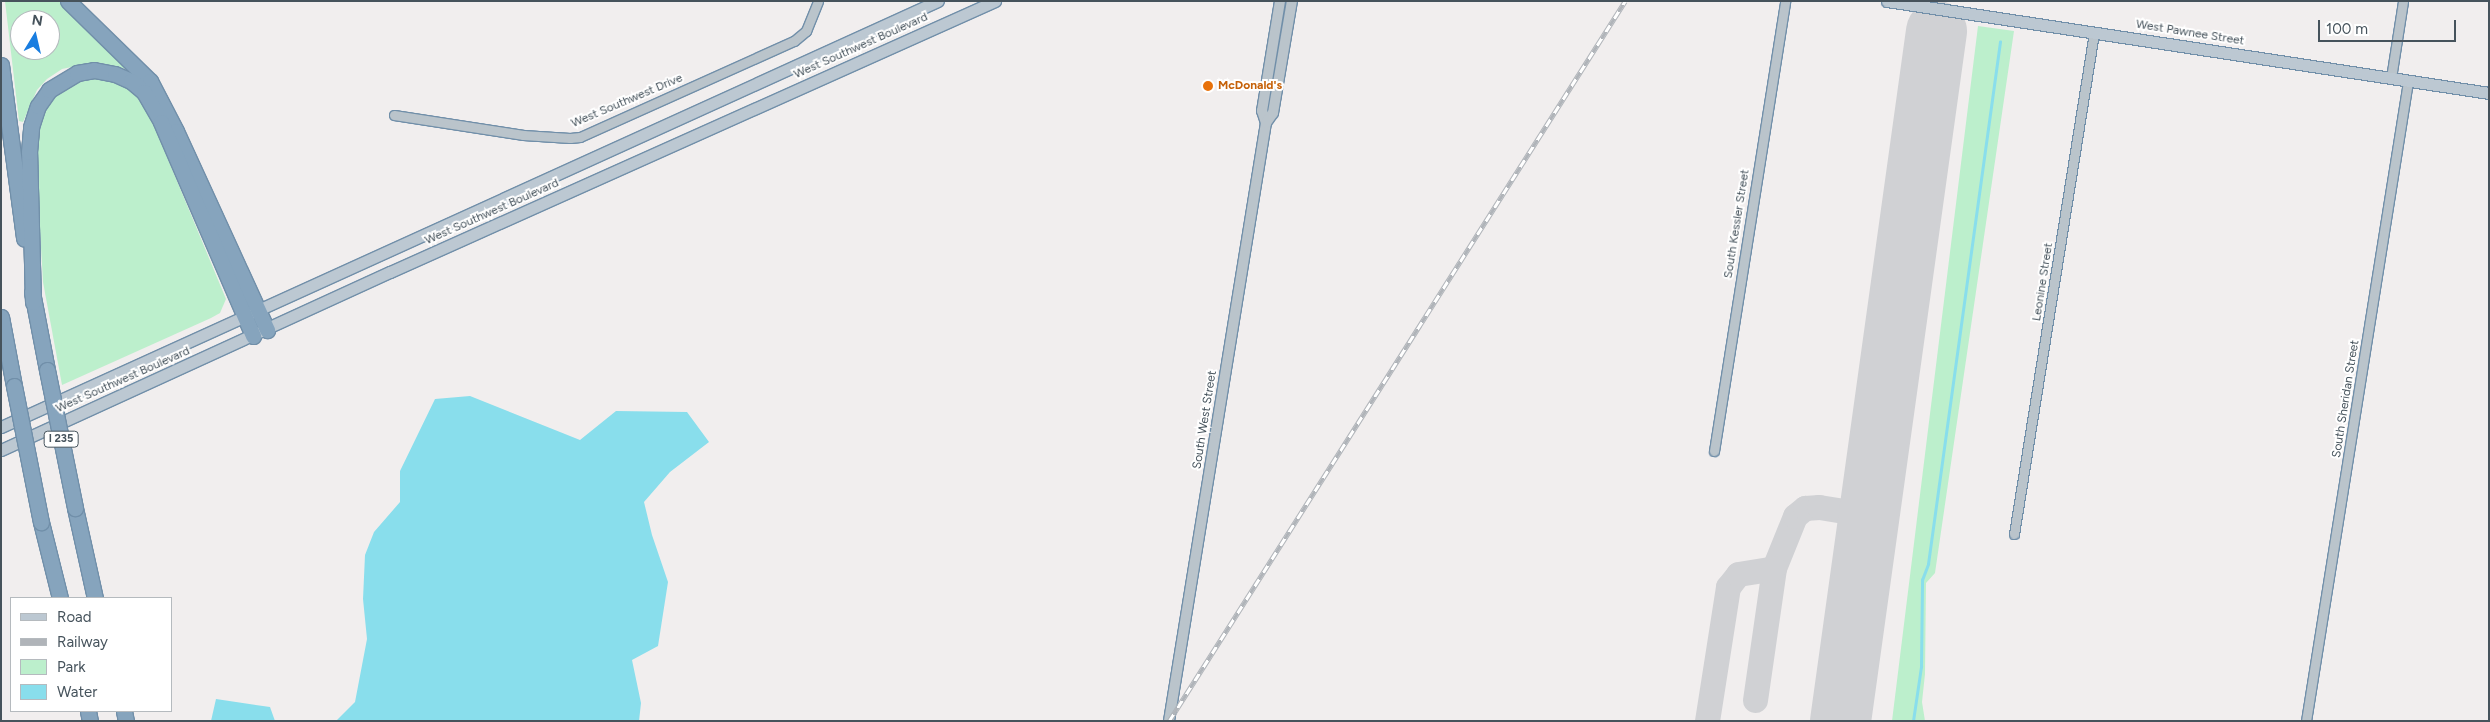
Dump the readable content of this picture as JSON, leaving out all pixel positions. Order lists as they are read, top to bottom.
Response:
{
  "streets": {
    "highway": ["I 235"],
    "main road": ["West Pawnee Street", "West Southwest Boulevard"],
    "street": [
      "West Southwest Drive",
      "South Kessler Street",
      "Leonine Street",
      "South Sheridan Street",
      "South West Street"
    ]
  },
  "crossings": [
    ["West Pawnee Street", "Leonine Street"],
    ["West Pawnee Street", "South Sheridan Street"]
  ],
  "places": ["McDonald's"],
  "legend": [
    "Road",
    "Railway",
    "Park",
    "Water"
  ],
  "scale_bar": "100 m",
  "north": "top"
}
